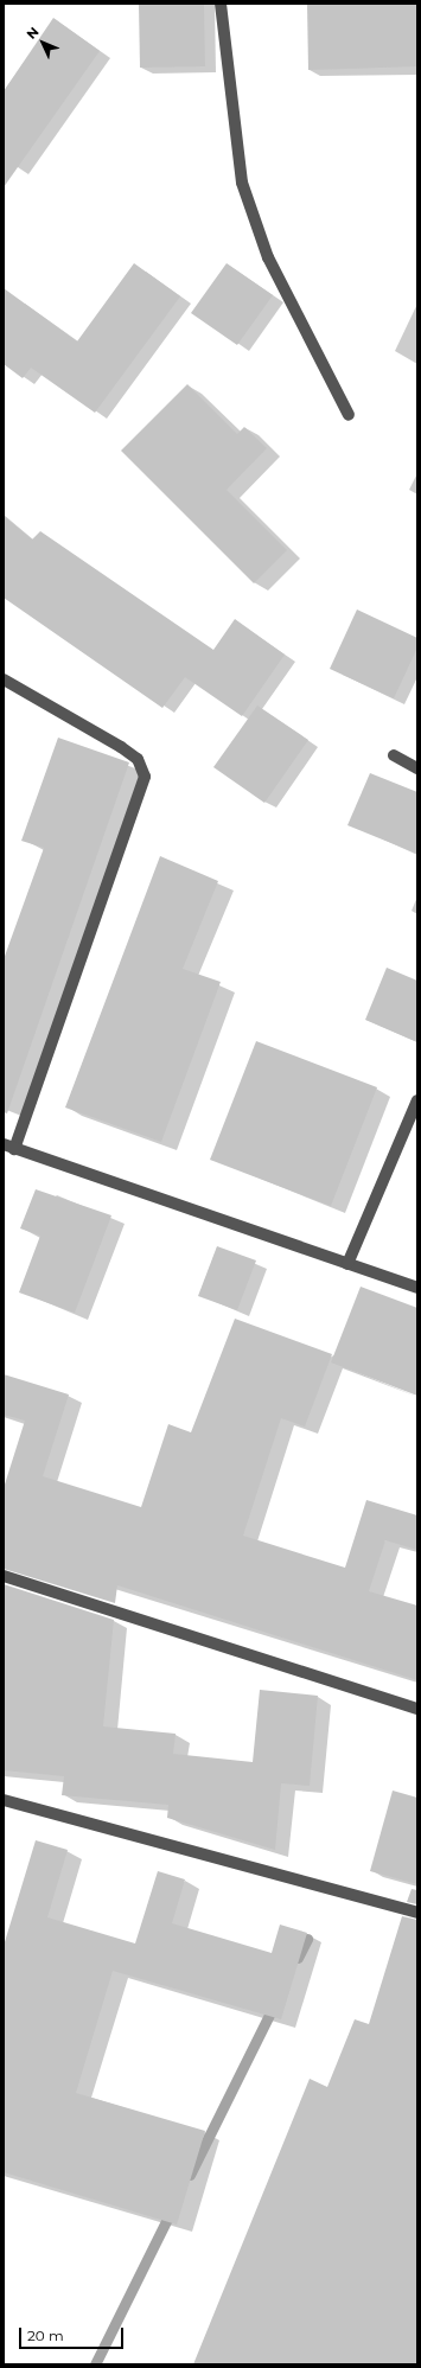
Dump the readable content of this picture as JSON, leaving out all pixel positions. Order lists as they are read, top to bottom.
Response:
{
  "scale_bar": "20 m",
  "north": "top left"
}
